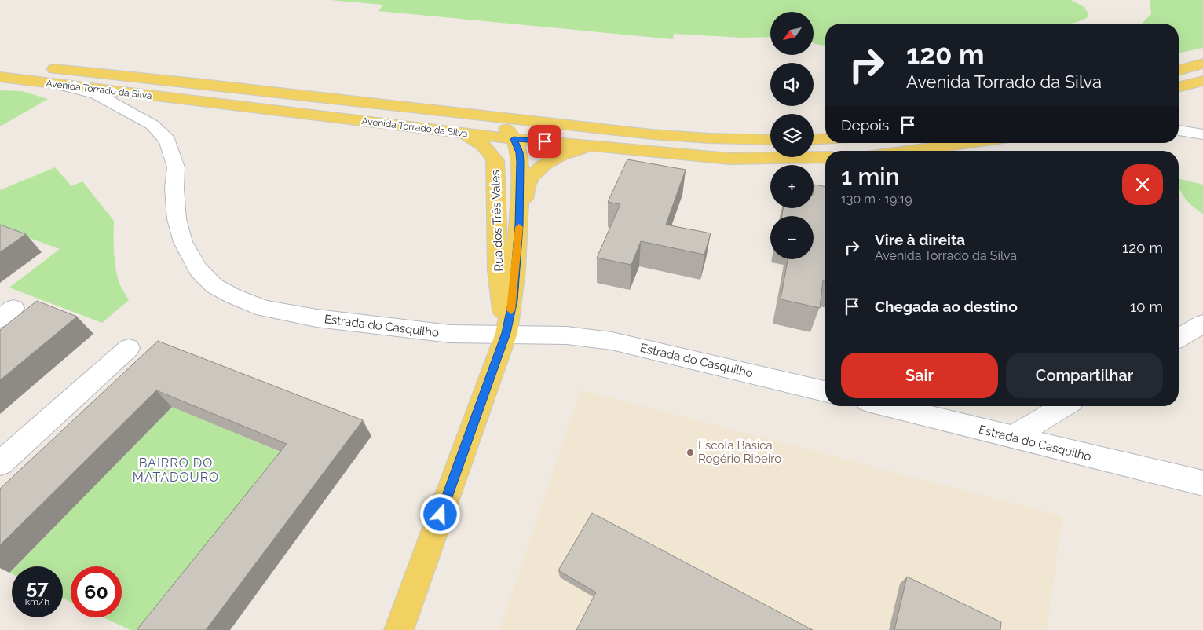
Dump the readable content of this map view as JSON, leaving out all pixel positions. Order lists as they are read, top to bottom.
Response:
{
  "streets": {
    "main road": ["Avenida Torrado da Silva", "Rua dos Três Vales"],
    "street": ["Estrada do Casquilho"]
  },
  "crossings": [
    ["Avenida Torrado da Silva", "Rua dos Três Vales"],
    ["Avenida Torrado da Silva", "Estrada do Casquilho"],
    ["Rua dos Três Vales", "Estrada do Casquilho"]
  ],
  "districts": ["BAIRRO DO MATADOURO"],
  "places": ["Escola Básica Rogério Ribeiro"],
  "north": "bottom left",
  "page": {
    "map_buttons": ["+", "−"],
    "turn": ["120 m", "Avenida Torrado da Silva"],
    "then": "Depois",
    "heading": ["1 min", "130 m · 19:19"],
    "list": [
      {
        "name": "Vire à direita",
        "note": "Avenida Torrado da Silva",
        "value": "120 m"
      },
      {
        "name": "Chegada ao destino",
        "value": "10 m"
      }
    ],
    "buttons": ["Sair", "Compartilhar"],
    "speed": "57 km/h",
    "limit": "60"
  }
}
